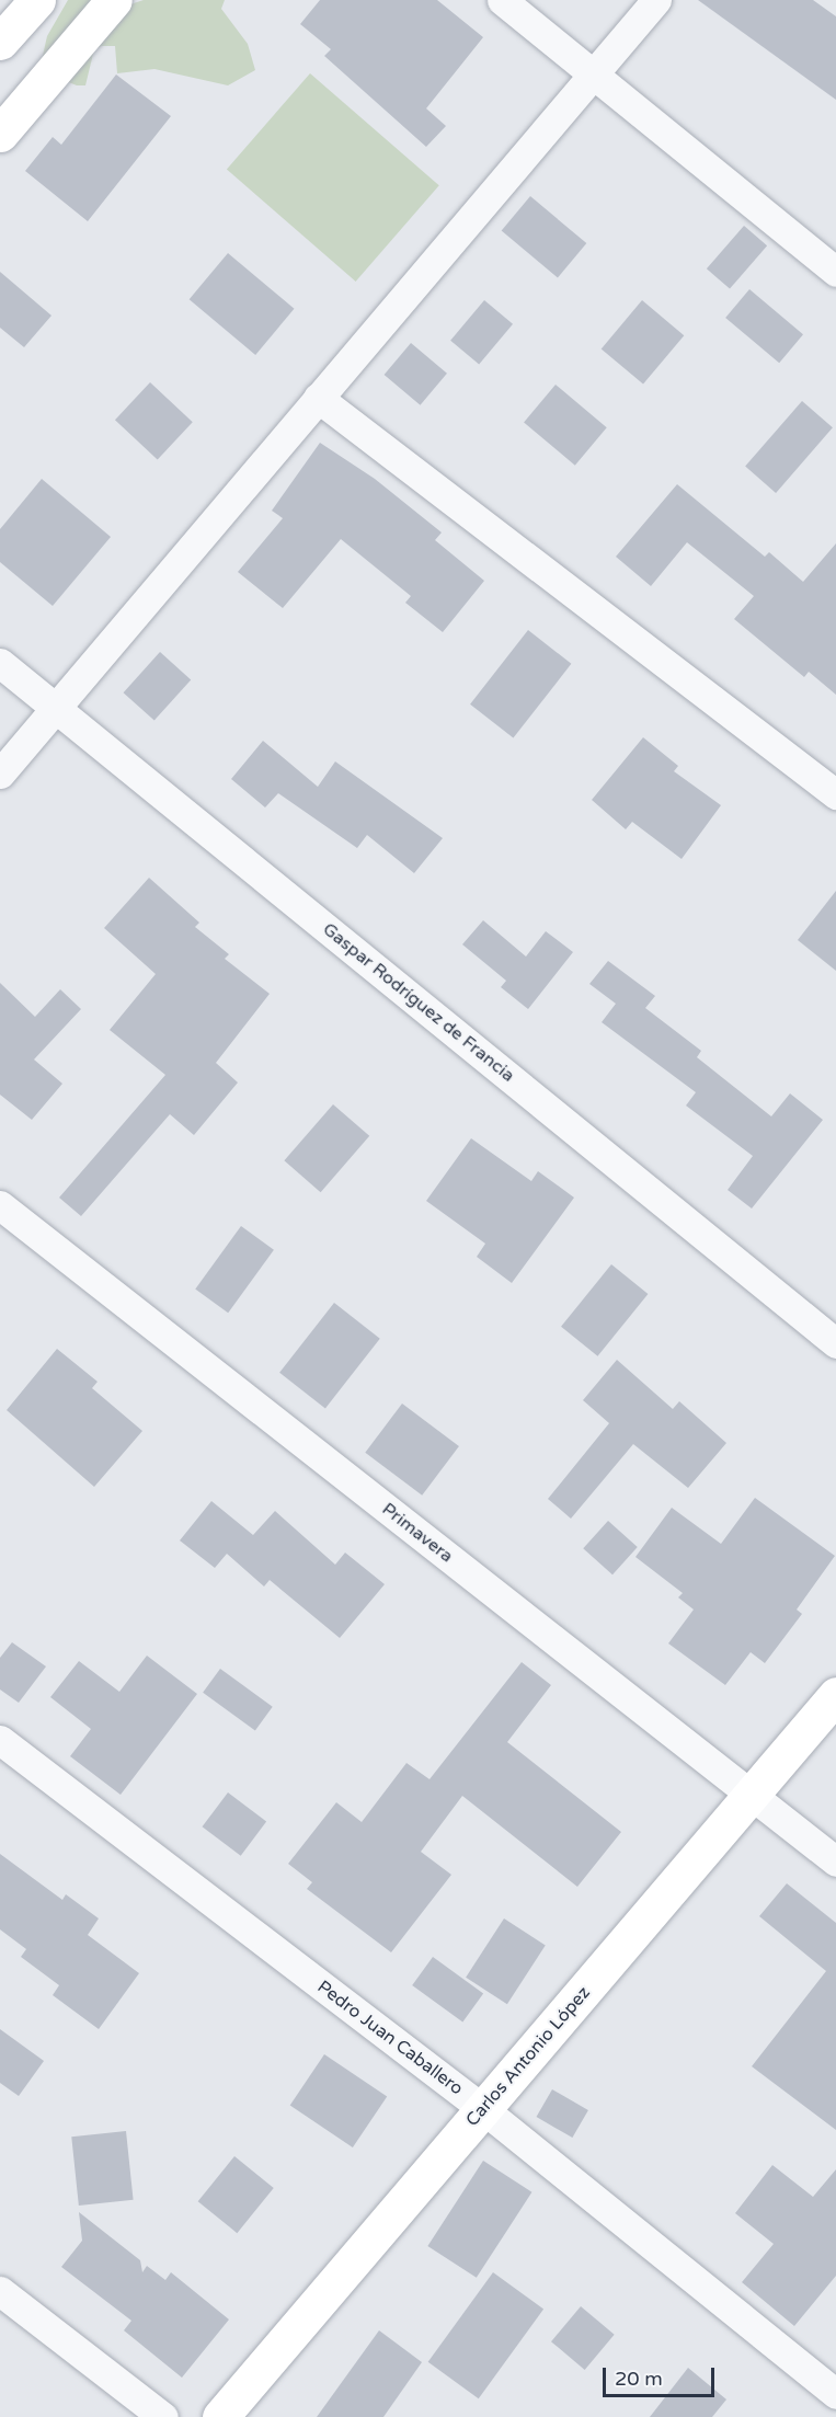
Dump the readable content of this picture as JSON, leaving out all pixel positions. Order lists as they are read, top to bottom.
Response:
{
  "streets": {
    "street": [
      "Gaspar Rodríguez de Francia",
      "Primavera",
      "Pedro Juan Caballero",
      "Carlos Antonio López"
    ]
  },
  "crossings": [
    ["Primavera", "Carlos Antonio López"],
    ["Pedro Juan Caballero", "Carlos Antonio López"]
  ],
  "scale_bar": "20 m"
}
